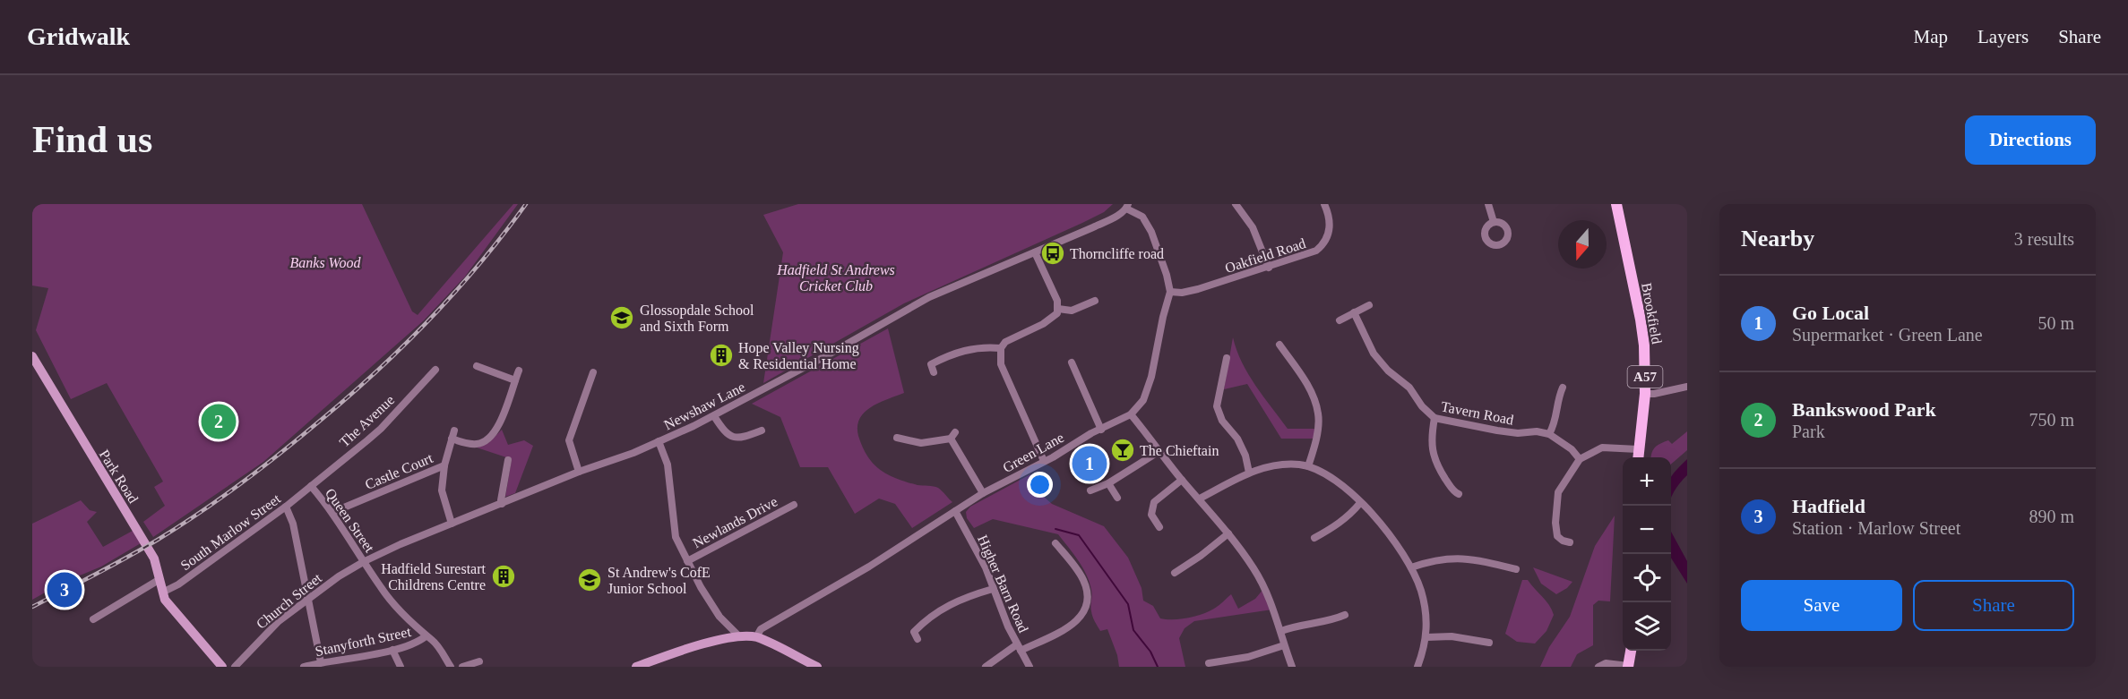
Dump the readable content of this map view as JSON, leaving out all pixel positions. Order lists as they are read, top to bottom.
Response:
{
  "streets": {
    "main road": ["Brookfield", "A57"],
    "street": [
      "Oakfield Road",
      "Newshaw Lane",
      "Tavern Road",
      "The Avenue",
      "Green Lane",
      "Castle Court",
      "Park Road",
      "Queen Street",
      "Newlands Drive",
      "South Marlow Street",
      "Higher Barn Road",
      "Church Street",
      "Stanyforth Street"
    ]
  },
  "crossings": [
    ["Oakfield Road", "Green Lane"],
    ["Newshaw Lane", "Queen Street"],
    ["Newshaw Lane", "Newlands Drive"],
    ["Newshaw Lane", "Church Street"],
    ["The Avenue", "Queen Street"],
    ["The Avenue", "South Marlow Street"],
    ["Green Lane", "Higher Barn Road"],
    ["Castle Court", "Queen Street"],
    ["Park Road", "South Marlow Street"],
    ["Queen Street", "South Marlow Street"],
    ["Queen Street", "Church Street"],
    ["Queen Street", "Stanyforth Street"]
  ],
  "parks": ["Banks Wood", "Hadfield St Andrews Cricket Club"],
  "places": {
    "bus stop": ["Thorncliffe road"],
    "school or university": ["Glossopdale School and Sixth Form", "St Andrew's CofE Junior School"],
    "building": ["Hope Valley Nursing & Residential Home", "Hadfield Surestart Childrens Centre"],
    "bar": ["The Chieftain"]
  },
  "north": "bottom",
  "page": {
    "header": "Gridwalk",
    "nav": ["Map", "Layers", "Share"],
    "buttons": [
      "Directions",
      ["Save", "Share"]
    ],
    "title": "Find us",
    "heading": ["Nearby", "3 results"],
    "list": [
      {
        "mark": "1",
        "name": "Go Local",
        "note": "Supermarket · Green Lane",
        "value": "50 m"
      },
      {
        "mark": "2",
        "name": "Bankswood Park",
        "note": "Park",
        "value": "750 m"
      },
      {
        "mark": "3",
        "name": "Hadfield",
        "note": "Station · Marlow Street",
        "value": "890 m"
      }
    ],
    "pins": ["2", "1", "3"],
    "map_buttons": ["+", "−"]
  }
}
